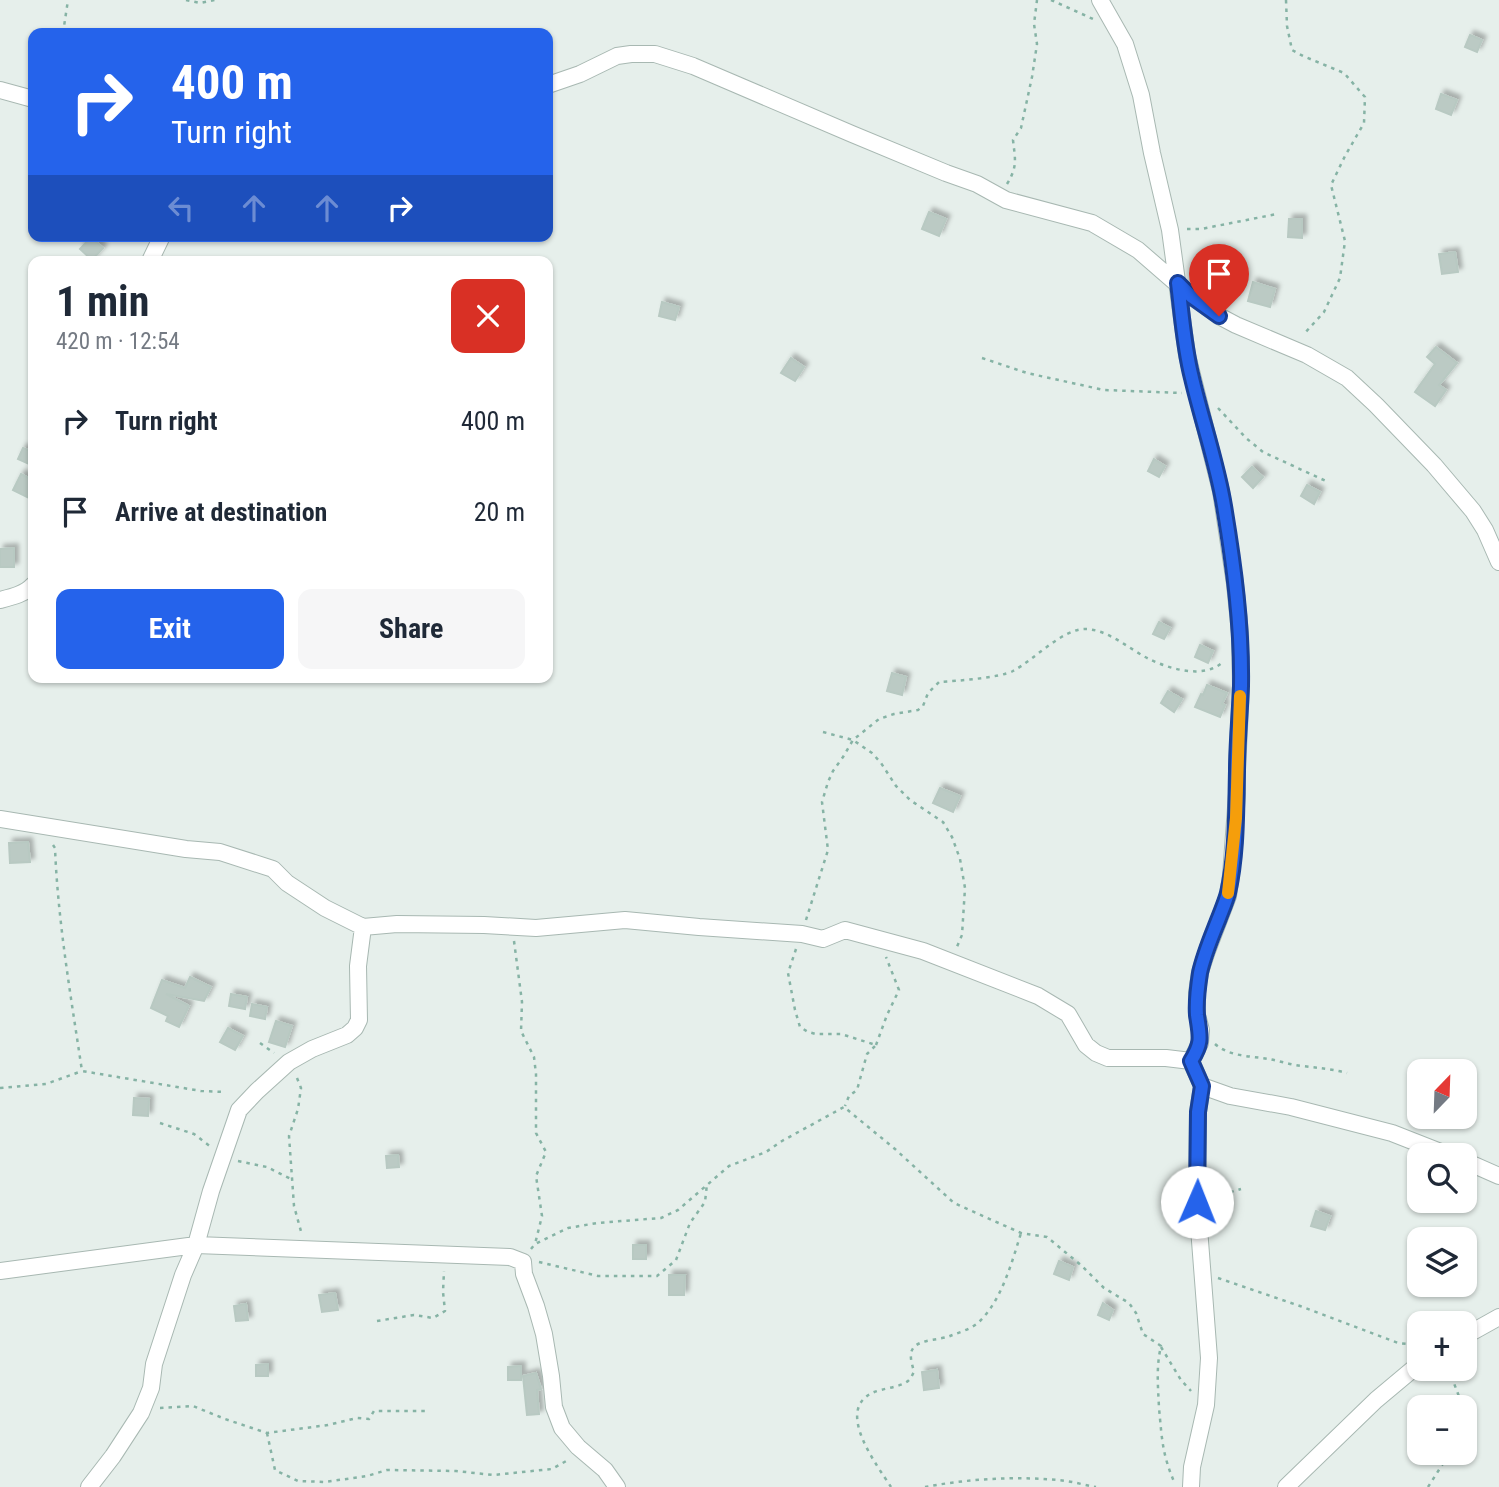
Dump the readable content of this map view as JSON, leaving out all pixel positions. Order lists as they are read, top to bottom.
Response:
{
  "north": "top right",
  "page": {
    "turn": ["400 m", "Turn right"],
    "heading": ["1 min", "420 m · 12:54"],
    "list": [
      {
        "name": "Turn right",
        "value": "400 m"
      },
      {
        "name": "Arrive at destination",
        "value": "20 m"
      }
    ],
    "buttons": ["Exit", "Share"],
    "map_buttons": ["+", "−"]
  }
}
